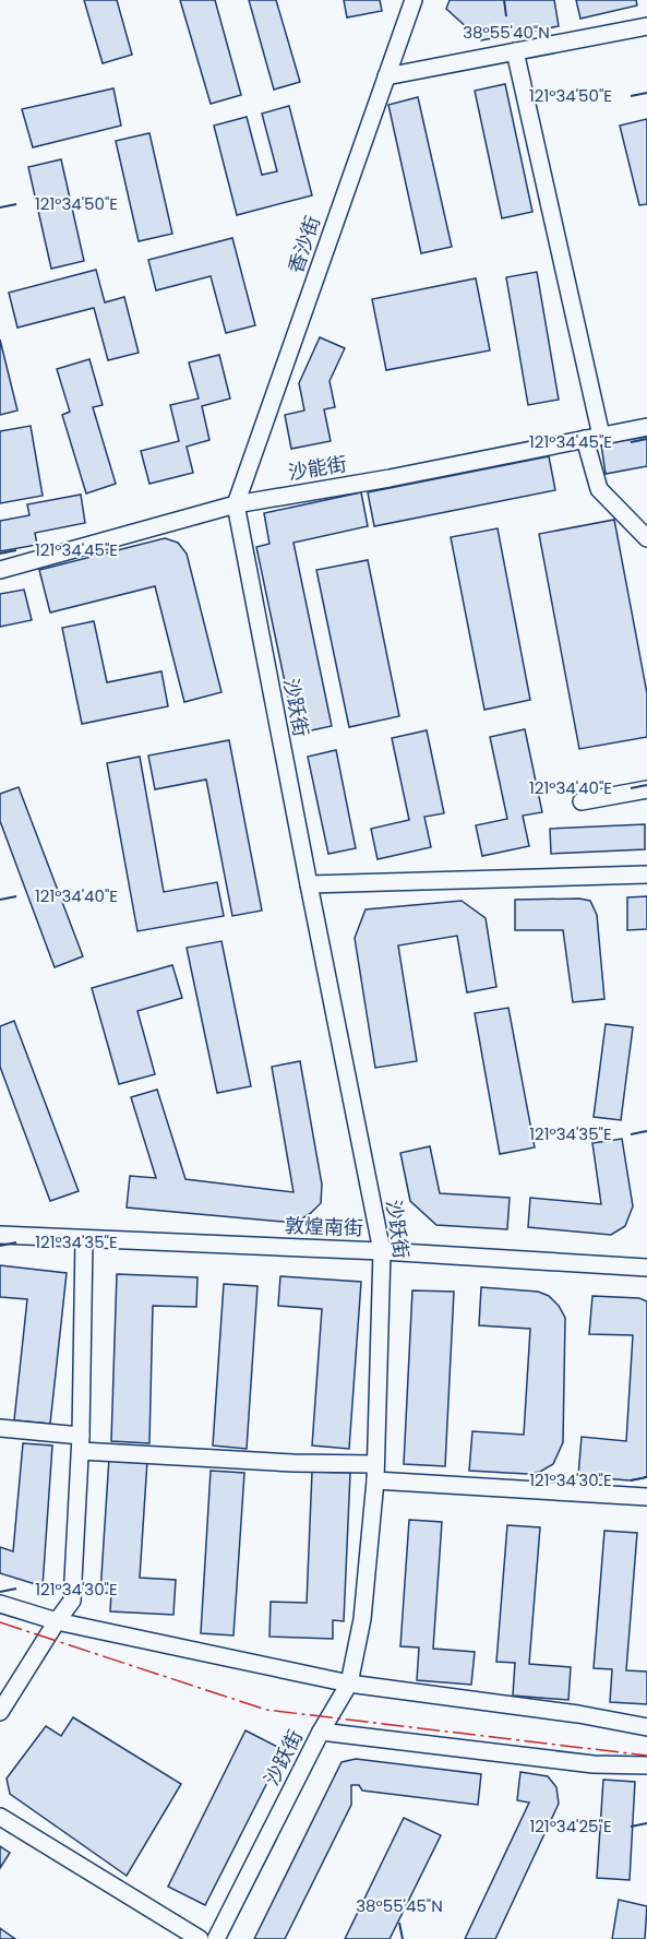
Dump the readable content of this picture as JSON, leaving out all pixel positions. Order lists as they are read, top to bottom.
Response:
{
  "streets": {
    "street": [
      "香沙街",
      "沙能街",
      "沙跃街",
      "敦煌南街"
    ]
  },
  "crossings": [
    ["香沙街", "沙能街"],
    ["香沙街", "沙跃街"],
    ["沙能街", "沙跃街"],
    ["沙跃街", "敦煌南街"]
  ],
  "coordinates": [
    "38°55'40\"N",
    "121°34'50\"E",
    "121°34'45\"E",
    "121°34'40\"E",
    "121°34'35\"E",
    "121°34'30\"E",
    "121°34'25\"E",
    "38°55'45\"N"
  ]
}
